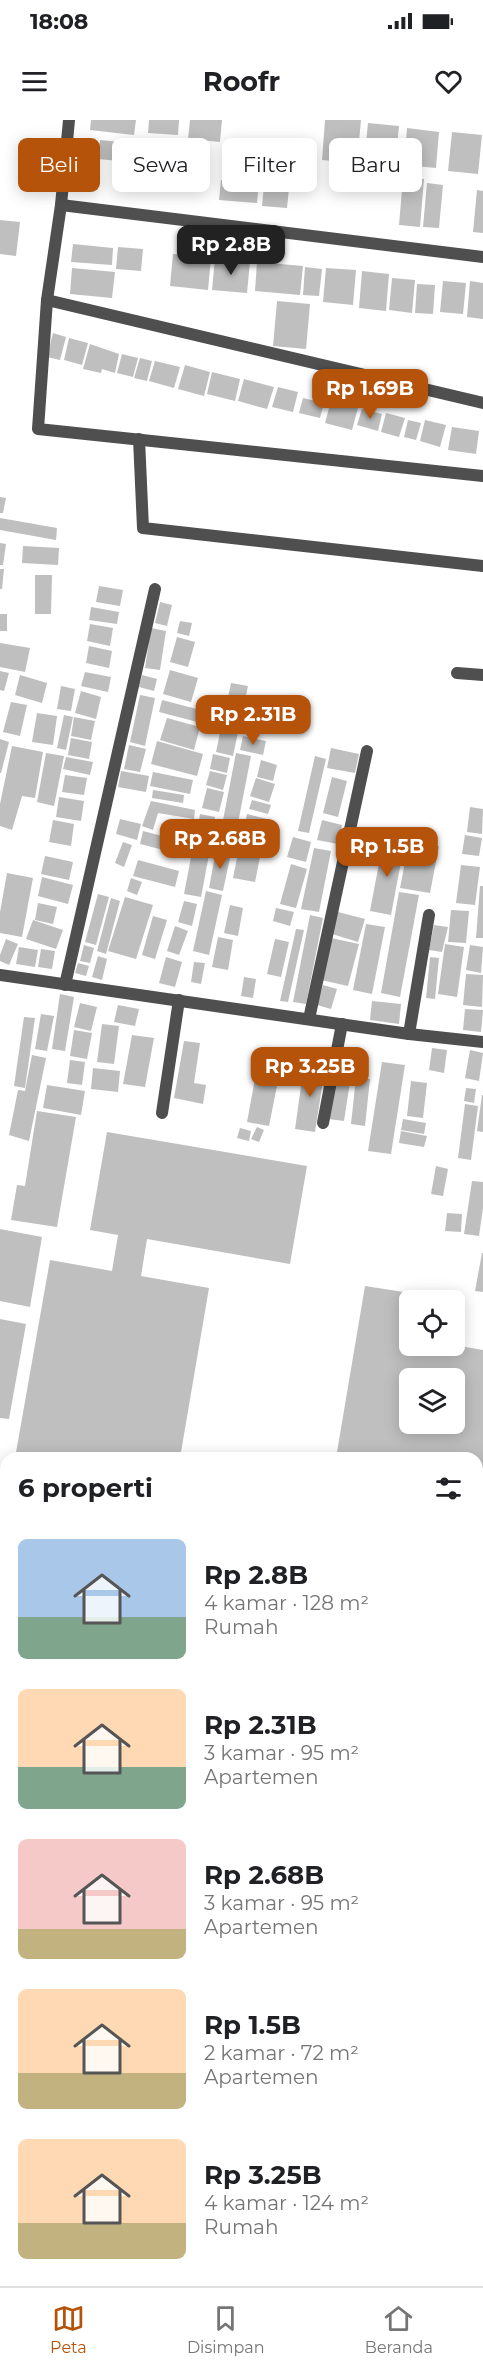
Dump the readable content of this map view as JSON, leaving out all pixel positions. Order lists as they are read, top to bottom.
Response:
{
  "page": {
    "status": "18:08",
    "header": "Roofr",
    "chip": [
      "Beli",
      "Sewa",
      "Filter",
      "Baru"
    ],
    "price": [
      "Rp 2.8B",
      "Rp 1.69B",
      "Rp 2.31B",
      "Rp 2.68B",
      "Rp 1.5B",
      "Rp 3.25B"
    ],
    "heading": "6 properti",
    "list": [
      {
        "name": "Rp 2.8B",
        "note": "4 kamar · 128 m² · Rumah"
      },
      {
        "name": "Rp 2.31B",
        "note": "3 kamar · 95 m² · Apartemen"
      },
      {
        "name": "Rp 2.68B",
        "note": "3 kamar · 95 m² · Apartemen"
      },
      {
        "name": "Rp 1.5B",
        "note": "2 kamar · 72 m² · Apartemen"
      },
      {
        "name": "Rp 3.25B",
        "note": "4 kamar · 124 m² · Rumah"
      }
    ],
    "tabs": ["Peta", "Disimpan", "Beranda"]
  }
}
